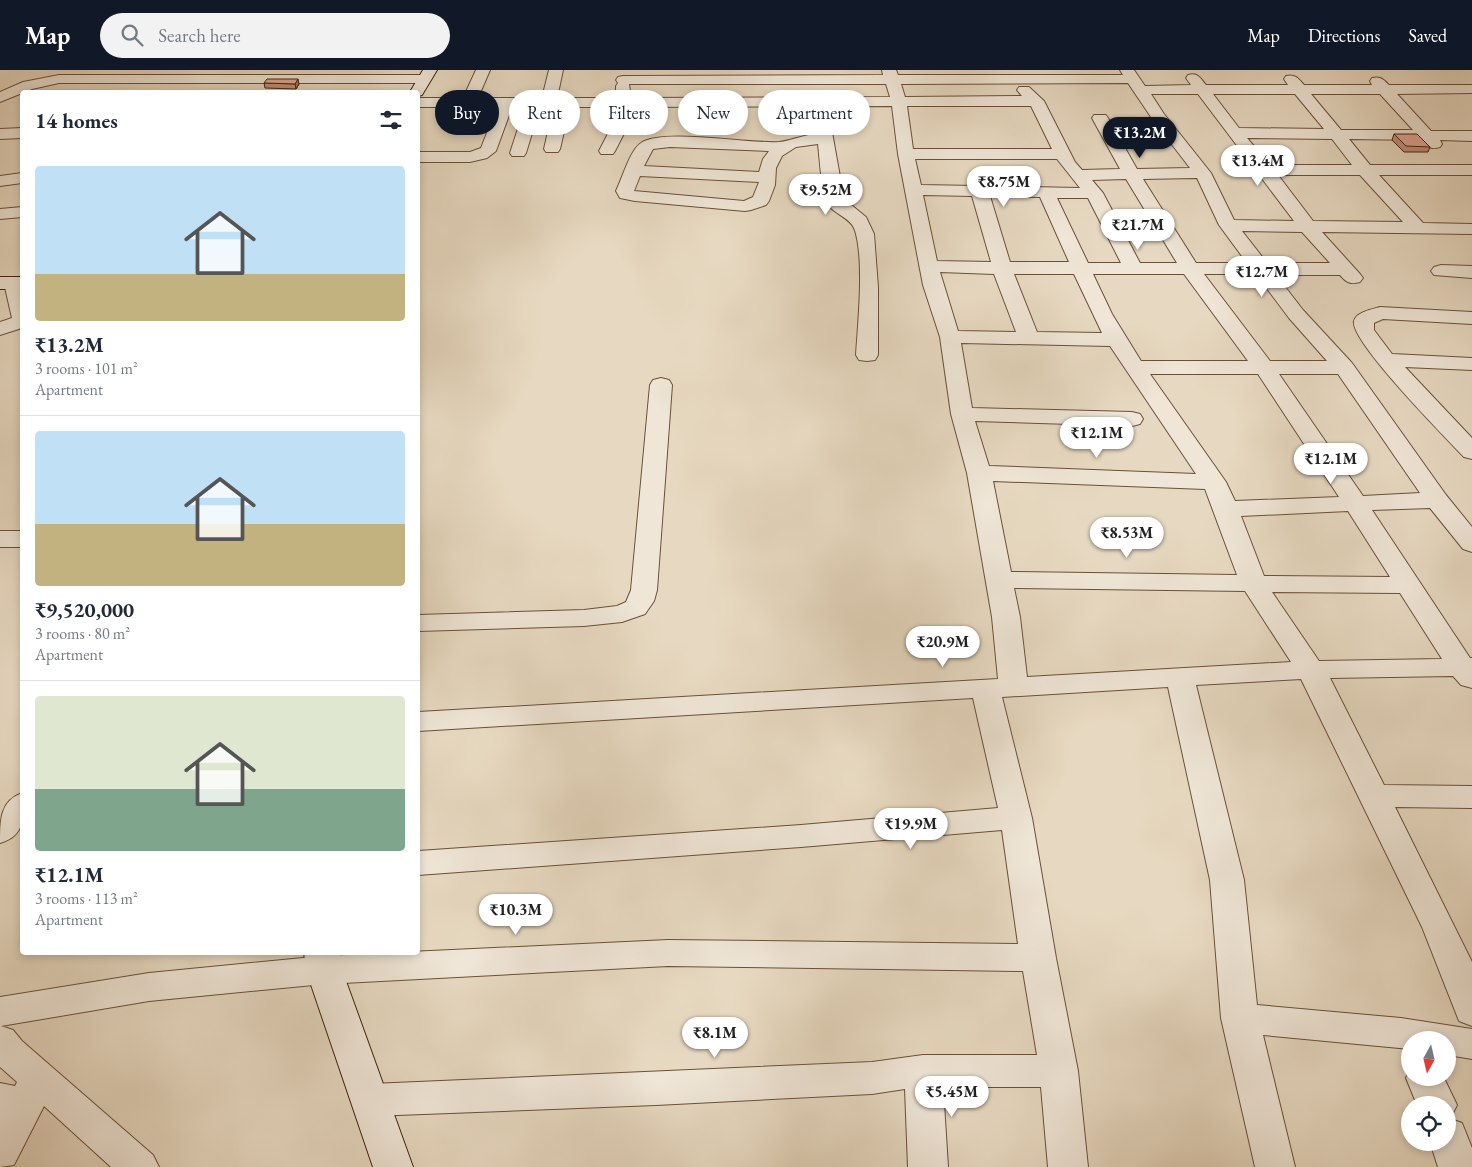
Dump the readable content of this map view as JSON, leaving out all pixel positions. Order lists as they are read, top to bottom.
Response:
{
  "north": "bottom",
  "page": {
    "header": "Map",
    "search": "Search here",
    "nav": ["Map", "Directions", "Saved"],
    "chip": [
      "Buy",
      "Rent",
      "Filters",
      "New",
      "Apartment"
    ],
    "heading": "14 homes",
    "price": [
      "₹13.2M",
      "₹13.4M",
      "₹8.75M",
      "₹9.52M",
      "₹21.7M",
      "₹12.7M",
      "₹12.1M",
      "₹12.1M",
      "₹8.53M",
      "₹20.9M",
      "₹19.9M",
      "₹10.3M",
      "₹8.1M",
      "₹5.45M"
    ],
    "list": [
      {
        "name": "₹13.2M",
        "note": "3 rooms · 101 m² · Apartment"
      },
      {
        "name": "₹9,520,000",
        "note": "3 rooms · 80 m² · Apartment"
      },
      {
        "name": "₹12.1M",
        "note": "3 rooms · 113 m² · Apartment"
      }
    ]
  }
}
